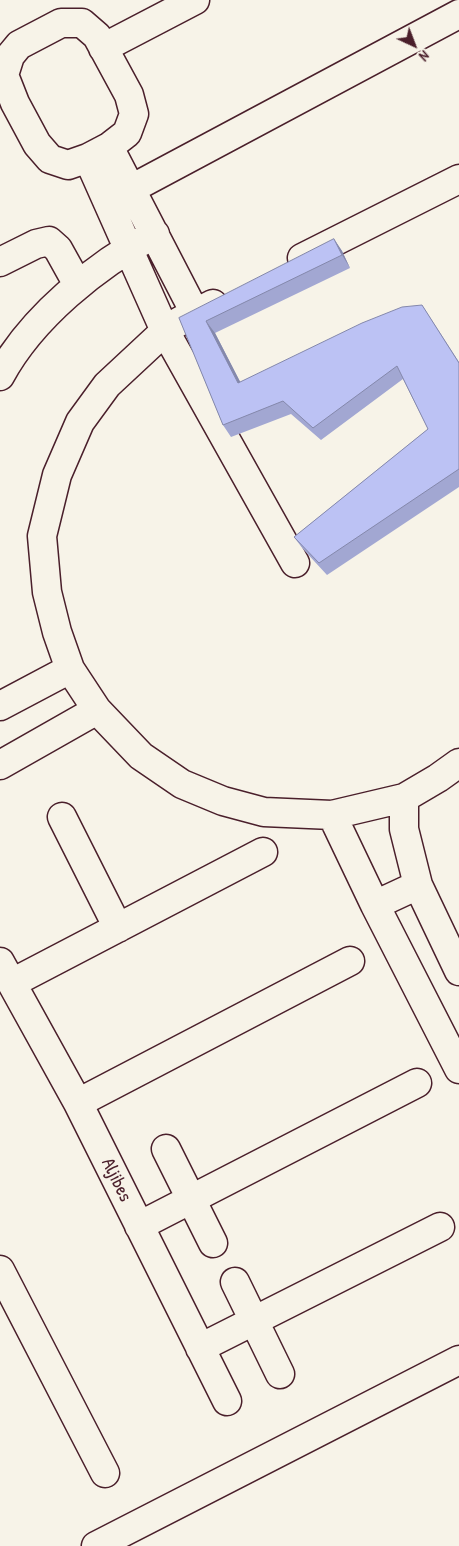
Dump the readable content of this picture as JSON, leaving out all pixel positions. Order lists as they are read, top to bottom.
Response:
{
  "streets": {
    "street": ["Aljibes"]
  },
  "north": "bottom right"
}
